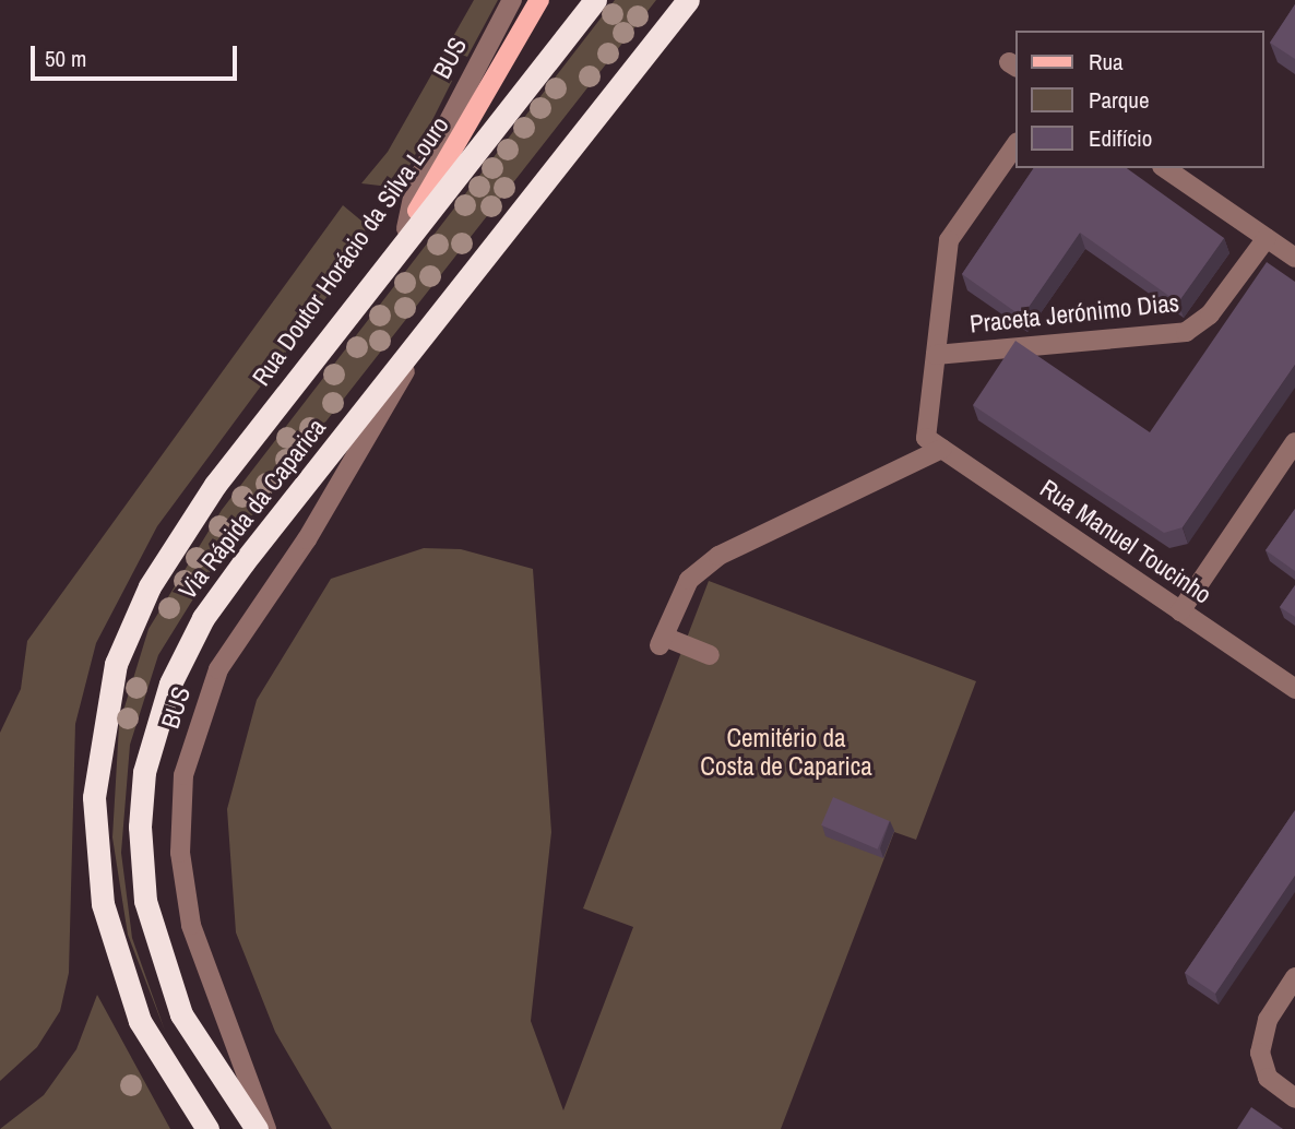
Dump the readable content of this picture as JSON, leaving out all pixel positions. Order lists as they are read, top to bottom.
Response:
{
  "streets": {
    "highway": ["Via Rápida da Caparica"],
    "main road": ["Rua Doutor Horácio da Silva Louro"],
    "street": ["BUS", "Praceta Jerónimo Dias", "Rua Manuel Toucinho"]
  },
  "crossings": [
    ["BUS", "Rua Doutor Horácio da Silva Louro"],
    ["BUS", "Via Rápida da Caparica"],
    ["Rua Doutor Horácio da Silva Louro", "Via Rápida da Caparica"]
  ],
  "parks": ["Cemitério da Costa de Caparica"],
  "legend": ["Rua", "Parque", "Edifício"],
  "scale_bar": "50 m"
}
